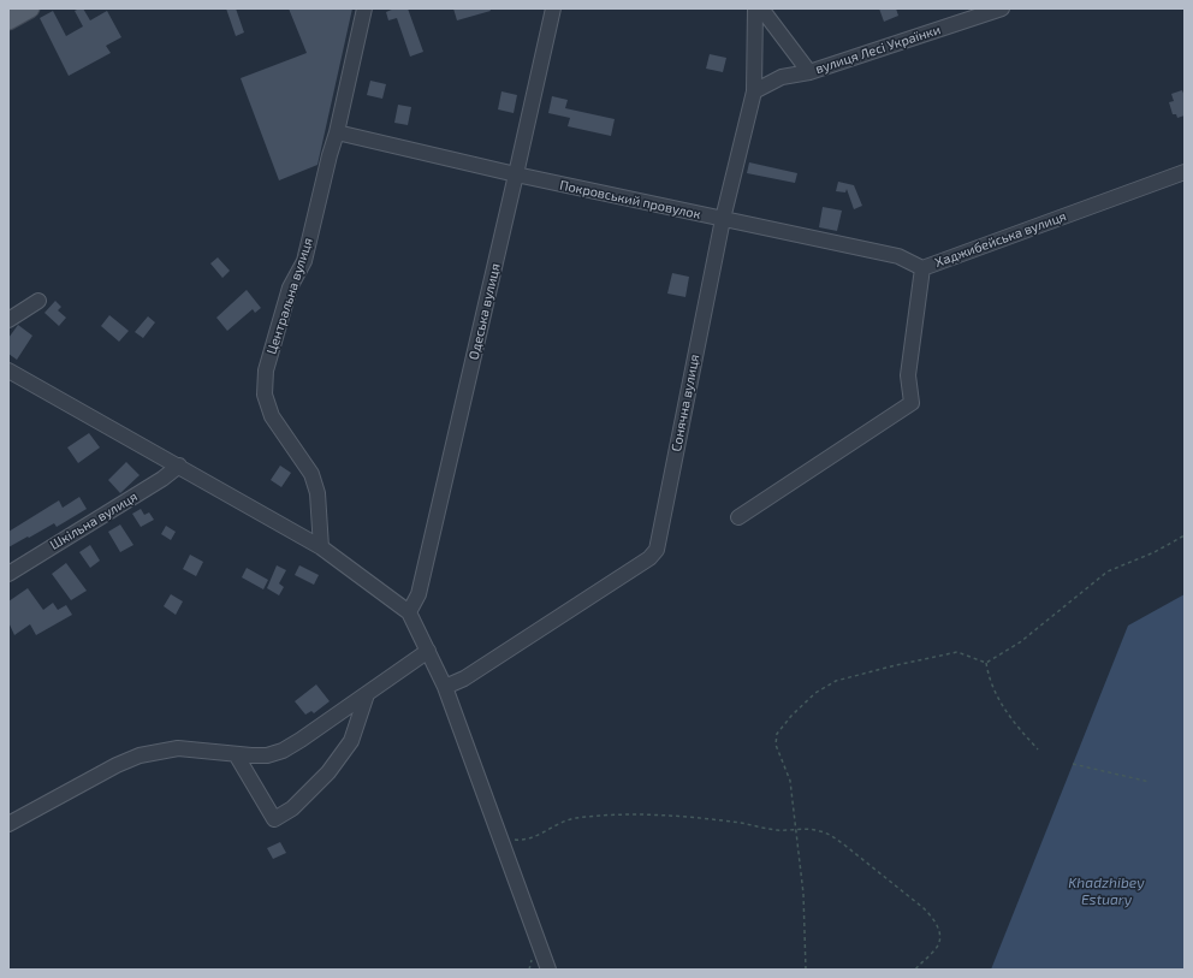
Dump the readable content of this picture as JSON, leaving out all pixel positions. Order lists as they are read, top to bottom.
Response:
{
  "streets": {
    "street": [
      "вулиця Лесі Українки",
      "Покровський провулок",
      "Хаджибейська вулиця",
      "Центральна вулиця",
      "Одеська вулиця",
      "Сонячна вулиця",
      "Шкільна вулиця"
    ]
  },
  "crossings": [
    ["вулиця Лесі Українки", "Сонячна вулиця"],
    ["Покровський провулок", "Хаджибейська вулиця"],
    ["Покровський провулок", "Центральна вулиця"],
    ["Покровський провулок", "Одеська вулиця"],
    ["Покровський провулок", "Сонячна вулиця"]
  ],
  "water": ["Khadzhibey Estuary"]
}
